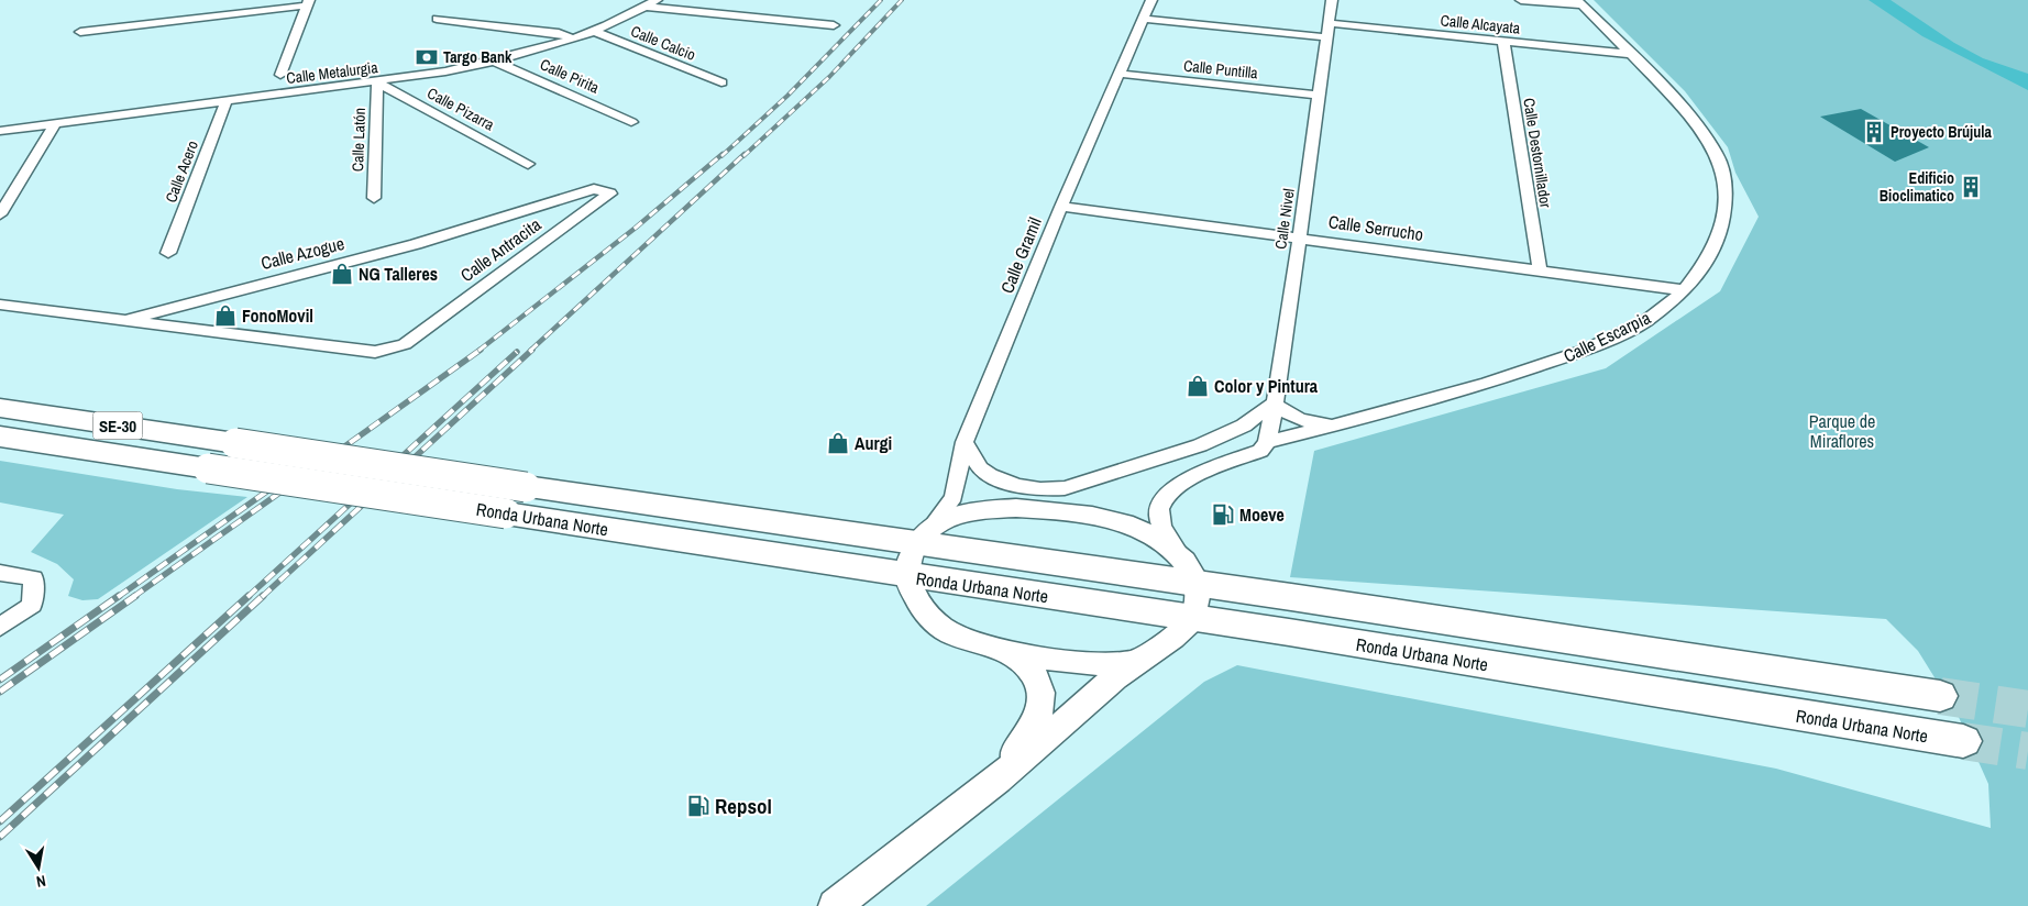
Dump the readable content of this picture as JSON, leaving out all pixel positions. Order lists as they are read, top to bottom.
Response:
{
  "streets": {
    "main road": ["SE-30", "Ronda Urbana Norte"],
    "street": [
      "Calle Alcayata",
      "Calle Calcio",
      "Calle Puntilla",
      "Calle Metalurgia",
      "Calle Pirita",
      "Calle Pizarra",
      "Calle Latón",
      "Calle Destornillador",
      "Calle Acero",
      "Calle Nivel",
      "Calle Serrucho",
      "Calle Antracita",
      "Calle Azogue",
      "Calle Gramil",
      "Calle Escarpia"
    ]
  },
  "crossings": [
    ["Calle Alcayata", "Calle Destornillador"],
    ["Calle Alcayata", "Calle Nivel"],
    ["Calle Alcayata", "Calle Gramil"],
    ["Calle Alcayata", "Calle Escarpia"],
    ["Calle Calcio", "Calle Metalurgia"],
    ["Calle Puntilla", "Calle Nivel"],
    ["Calle Puntilla", "Calle Gramil"],
    ["Calle Metalurgia", "Calle Pirita"],
    ["Calle Metalurgia", "Calle Pizarra"],
    ["Calle Metalurgia", "Calle Latón"],
    ["Calle Metalurgia", "Calle Acero"],
    ["Calle Pizarra", "Calle Latón"],
    ["Calle Destornillador", "Calle Serrucho"],
    ["Calle Nivel", "Calle Serrucho"],
    ["Calle Nivel", "Calle Escarpia"],
    ["Calle Serrucho", "Calle Gramil"],
    ["Calle Serrucho", "Calle Escarpia"],
    ["Calle Antracita", "Calle Azogue"],
    ["Calle Gramil", "Ronda Urbana Norte"]
  ],
  "parks": ["Parque de Miraflores"],
  "places": {
    "bank": ["Targo Bank"],
    "building": ["Proyecto Brújula", "Edificio Bioclimatico"],
    "shop": [
      "NG Talleres",
      "FonoMovil",
      "Color y Pintura",
      "Aurgi"
    ],
    "fuel station": ["Moeve", "Repsol"]
  },
  "north": "bottom"
}
